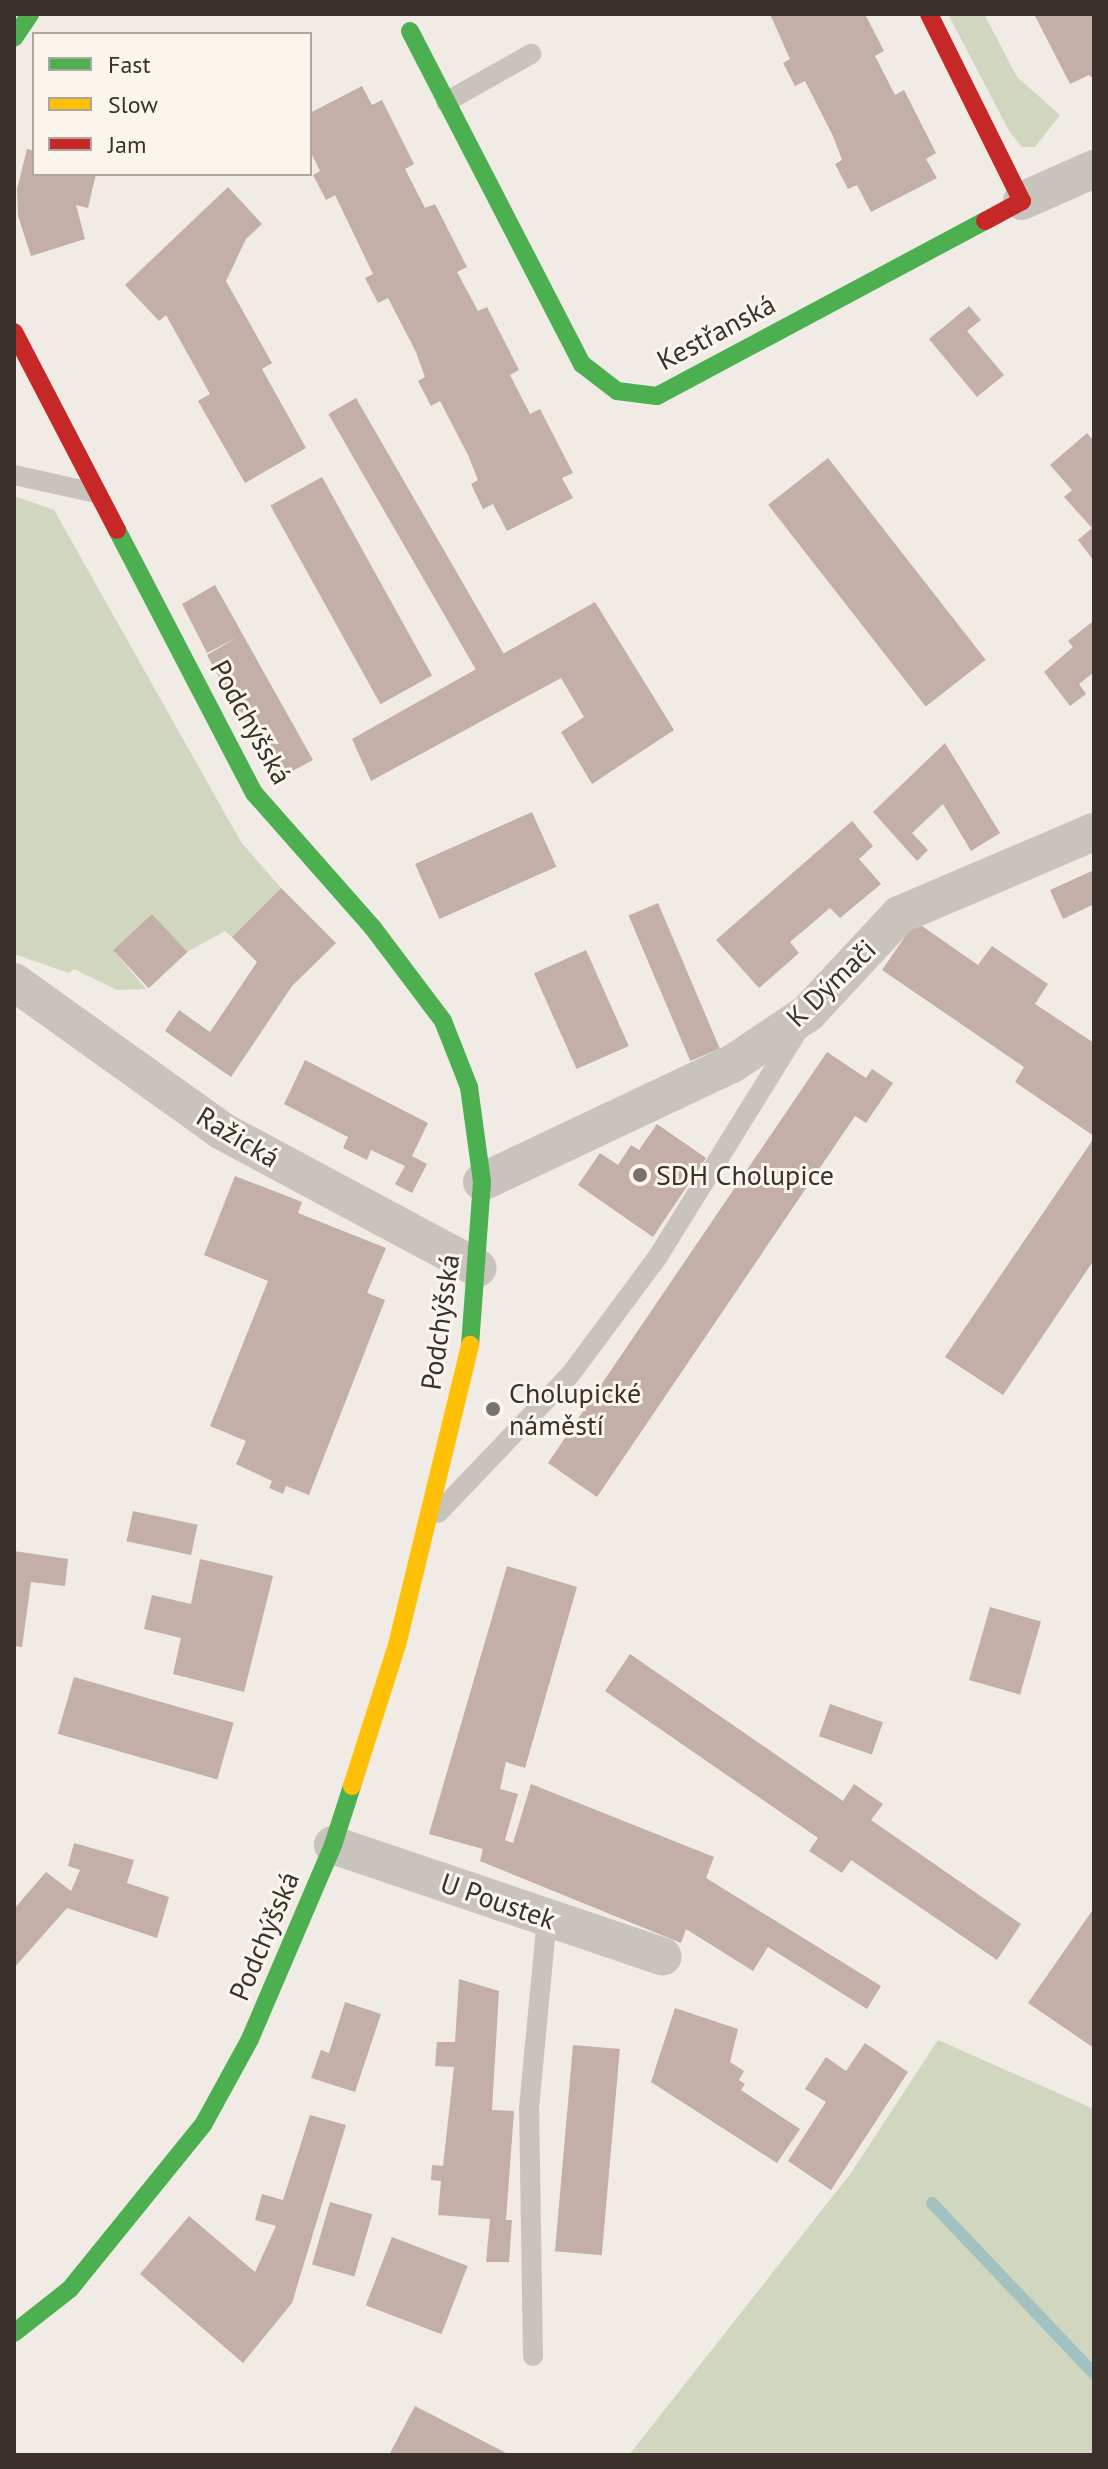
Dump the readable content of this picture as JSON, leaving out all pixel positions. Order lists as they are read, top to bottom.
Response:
{
  "streets": {
    "street": [
      "Kestřanská",
      "Podchýšská",
      "K Dýmači",
      "Ražická",
      "U Poustek"
    ]
  },
  "crossings": [
    ["Podchýšská", "K Dýmači"],
    ["Podchýšská", "Ražická"],
    ["Podchýšská", "U Poustek"]
  ],
  "places": ["SDH Cholupice", "Cholupické náměstí"],
  "legend": ["Fast", "Slow", "Jam"]
}
